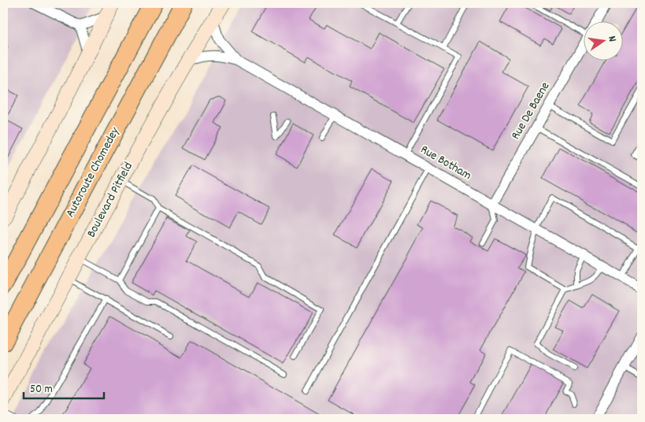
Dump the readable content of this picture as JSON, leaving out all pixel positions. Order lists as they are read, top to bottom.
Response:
{
  "streets": {
    "highway": ["Autoroute Chomedey"],
    "main road": ["Boulevard Pitfield"],
    "street": ["Rue De Baene", "Rue Botham"]
  },
  "crossings": [
    ["Rue De Baene", "Rue Botham"],
    ["Rue Botham", "Boulevard Pitfield"]
  ],
  "scale_bar": "50 m",
  "north": "right"
}
